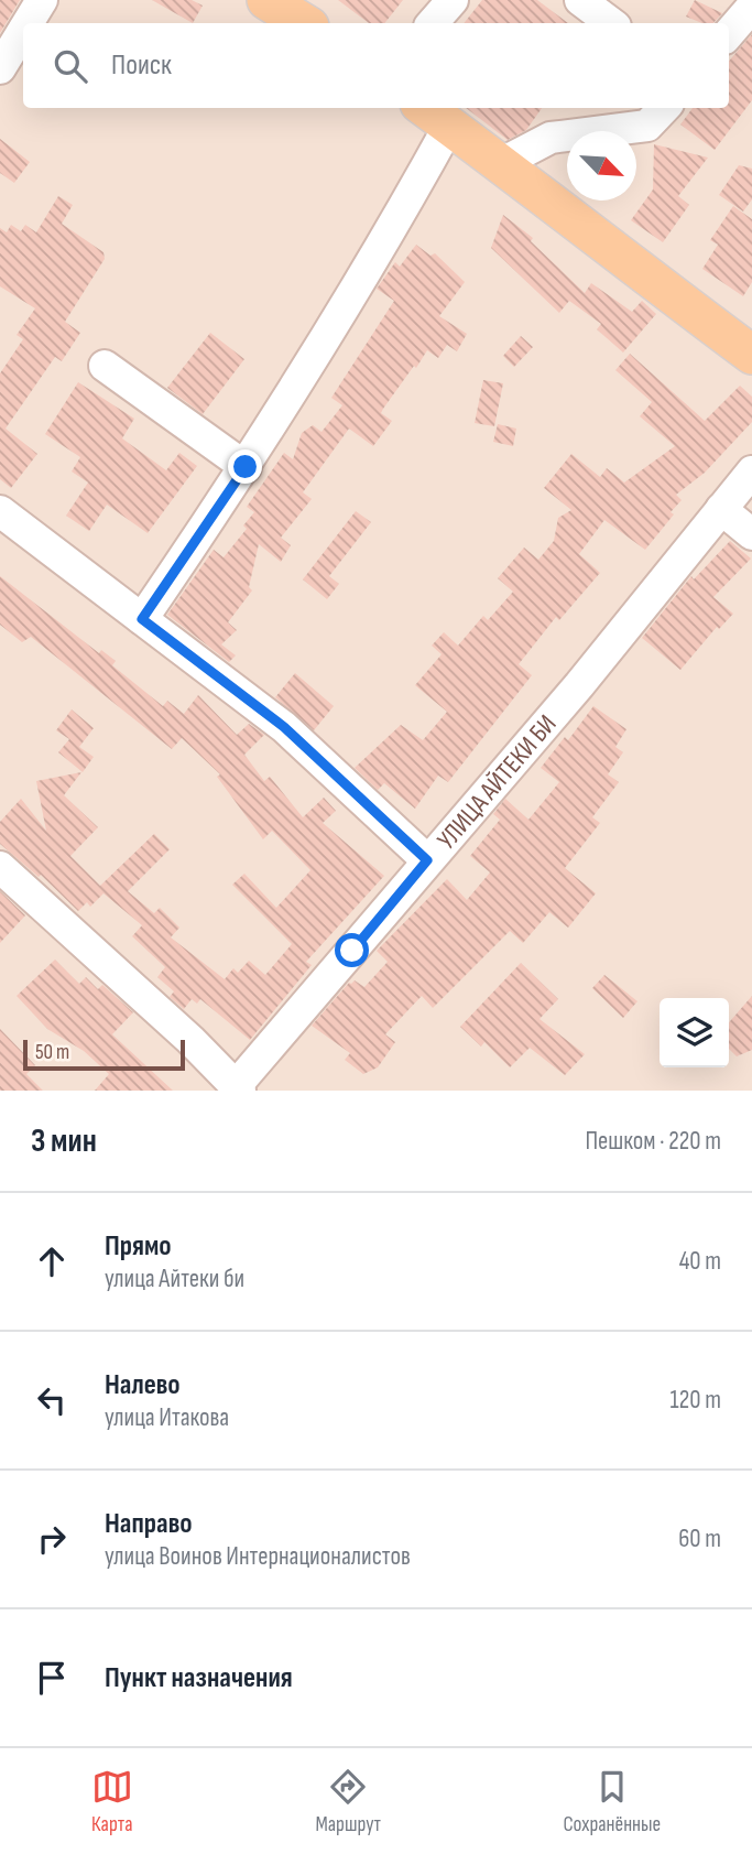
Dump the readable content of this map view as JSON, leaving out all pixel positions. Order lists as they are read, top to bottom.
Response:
{
  "streets": {
    "street": ["УЛИЦА АЙТЕКИ БИ"]
  },
  "scale_bar": "50 m",
  "north": "bottom right",
  "page": {
    "search": "Поиск",
    "scale": "50 m",
    "heading": ["3 мин", "Пешком · 220 m"],
    "list": [
      ["Прямо", "улица Айтеки би", "40 m"],
      ["Налево", "улица Итакова", "120 m"],
      ["Направо", "улица Воинов Интернационалистов", "60 m"],
      "Пункт назначения"
    ],
    "nav": ["Карта", "Маршрут", "Сохранённые"]
  }
}
